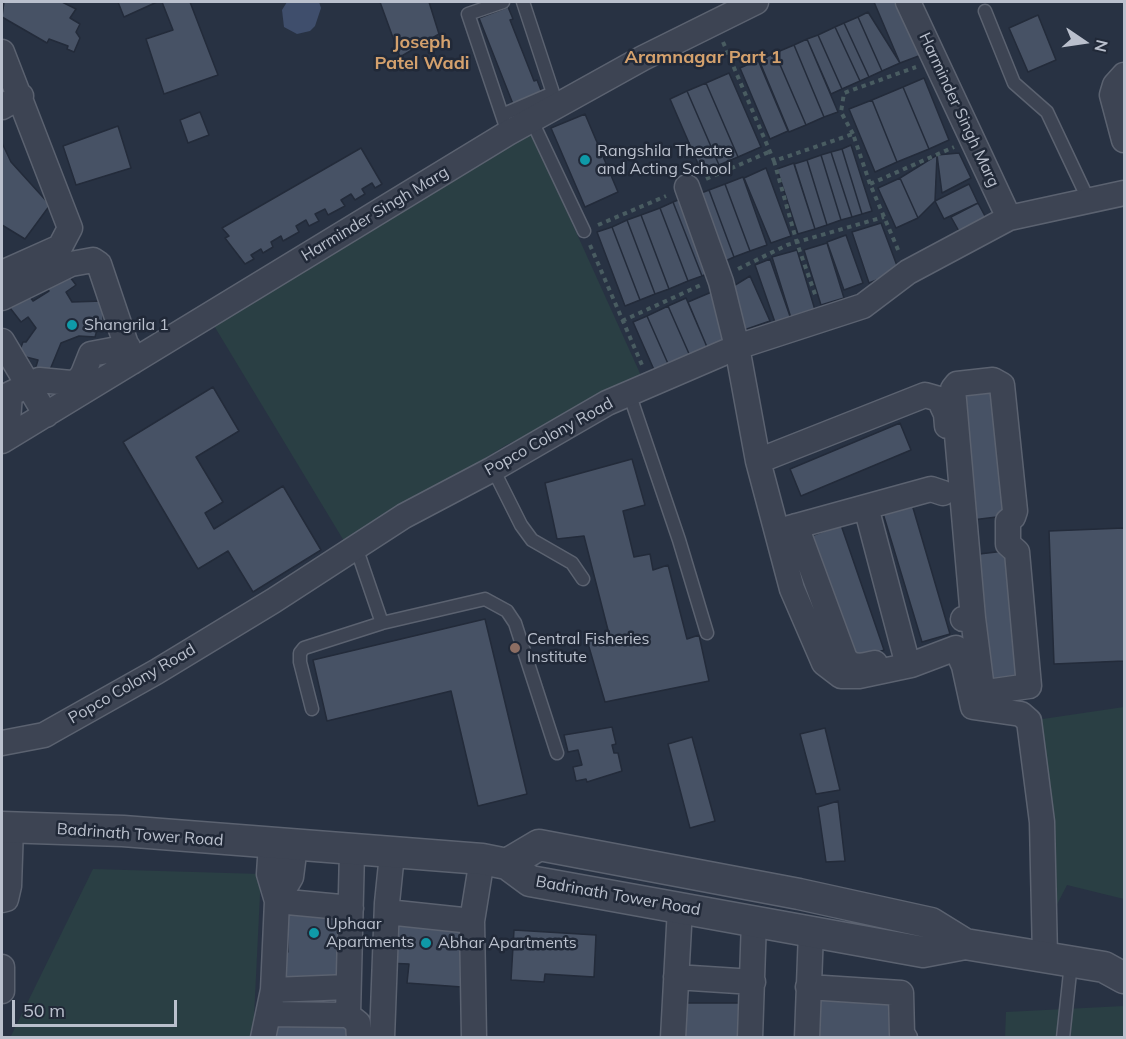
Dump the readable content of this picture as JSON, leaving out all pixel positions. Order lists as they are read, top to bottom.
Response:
{
  "streets": {
    "street": ["Harminder Singh Marg", "Popco Colony Road", "Badrinath Tower Road"]
  },
  "crossings": [
    ["Harminder Singh Marg", "Popco Colony Road"]
  ],
  "districts": ["Joseph Patel Wadi", "Aramnagar Part 1"],
  "places": [
    "Rangshila Theatre and Acting School",
    "Shangrila 1",
    "Central Fisheries Institute",
    "Uphaar Apartments",
    "Abhar Apartments"
  ],
  "scale_bar": "50 m",
  "north": "right"
}
